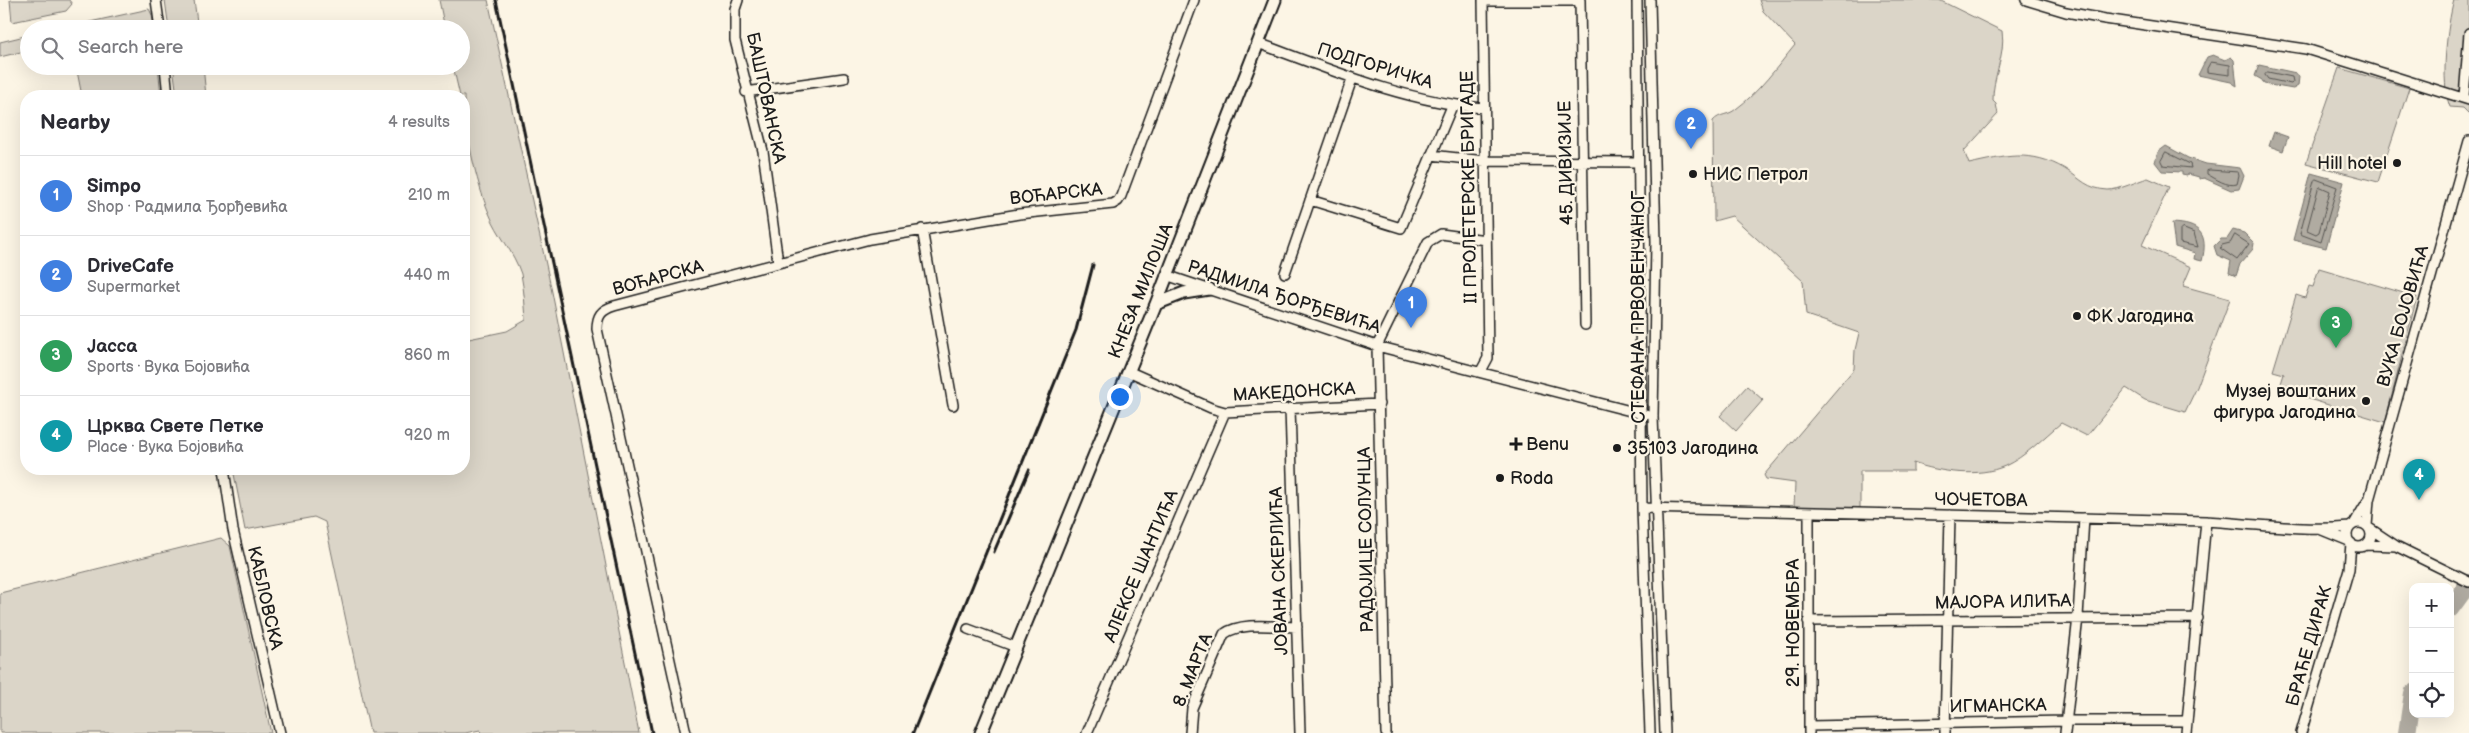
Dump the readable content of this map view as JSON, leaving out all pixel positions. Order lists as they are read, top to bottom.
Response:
{
  "streets": {
    "main road": ["КНЕЗА МИЛОША"],
    "street": [
      "ПОДГОРИЧКА",
      "БАШТОВАНСКА",
      "45. ДИВИЗИЈЕ",
      "II ПРОЛЕТЕРСКЕ БРИГАДЕ",
      "ВОЋАРСКА",
      "РАДМИЛА ЂОРЂЕВИЋА",
      "СТЕФАНА ПРВОВЕНЧАНОГ",
      "ВУКА БОЈОВИЋА",
      "МАКЕДОНСКА",
      "ЧОЧЕТОВА",
      "РАДОЈИЦЕ СОЛУНЦА",
      "АЛЕКСЕ ШАНТИЋА",
      "ЈОВАНА СКЕРЛИЋА",
      "КАБЛОВСКА",
      "МАЈОРА ИЛИЋА",
      "29. НОВЕМБРА",
      "БРАЋЕ ДИРАК",
      "8. МАРТА",
      "ИГМАНСКА"
    ]
  },
  "crossings": [
    ["ПОДГОРИЧКА", "II ПРОЛЕТЕРСКЕ БРИГАДЕ"],
    ["ПОДГОРИЧКА", "КНЕЗА МИЛОША"],
    ["БАШТОВАНСКА", "ВОЋАРСКА"],
    ["II ПРОЛЕТЕРСКЕ БРИГАДЕ", "РАДМИЛА ЂОРЂЕВИЋА"],
    ["КНЕЗА МИЛОША", "РАДМИЛА ЂОРЂЕВИЋА"],
    ["КНЕЗА МИЛОША", "МАКЕДОНСКА"],
    ["РАДМИЛА ЂОРЂЕВИЋА", "СТЕФАНА ПРВОВЕНЧАНОГ"],
    ["РАДМИЛА ЂОРЂЕВИЋА", "РАДОЈИЦЕ СОЛУНЦА"],
    ["СТЕФАНА ПРВОВЕНЧАНОГ", "ЧОЧЕТОВА"],
    ["ВУКА БОЈОВИЋА", "ЧОЧЕТОВА"],
    ["ВУКА БОЈОВИЋА", "БРАЋЕ ДИРАК"],
    ["МАКЕДОНСКА", "РАДОЈИЦЕ СОЛУНЦА"],
    ["МАКЕДОНСКА", "АЛЕКСЕ ШАНТИЋА"],
    ["МАКЕДОНСКА", "ЈОВАНА СКЕРЛИЋА"],
    ["ЧОЧЕТОВА", "29. НОВЕМБРА"],
    ["ЧОЧЕТОВА", "БРАЋЕ ДИРАК"],
    ["ЈОВАНА СКЕРЛИЋА", "8. МАРТА"],
    ["МАЈОРА ИЛИЋА", "29. НОВЕМБРА"],
    ["29. НОВЕМБРА", "ИГМАНСКА"]
  ],
  "places": {
    "other": [
      "Hill hotel",
      "НИС Петрол",
      "ФК Јагодина",
      "Музеј воштаних фигура Јагодина",
      "35103 Јагодина",
      "Roda"
    ],
    "health": ["Benu"]
  },
  "page": {
    "search": "Search here",
    "heading": ["Nearby", "4 results"],
    "pins": [
      "2",
      "1",
      "3",
      "4"
    ],
    "list": [
      {
        "mark": "1",
        "name": "Simpo",
        "note": "Shop · Радмила Ђорђевића",
        "value": "210 m"
      },
      {
        "mark": "2",
        "name": "DriveCafe",
        "note": "Supermarket",
        "value": "440 m"
      },
      {
        "mark": "3",
        "name": "Јасса",
        "note": "Sports · Вука Бојовића",
        "value": "860 m"
      },
      {
        "mark": "4",
        "name": "Црква Свете Петке",
        "note": "Place · Вука Бојовића",
        "value": "920 m"
      }
    ],
    "map_buttons": ["+", "−"]
  }
}
